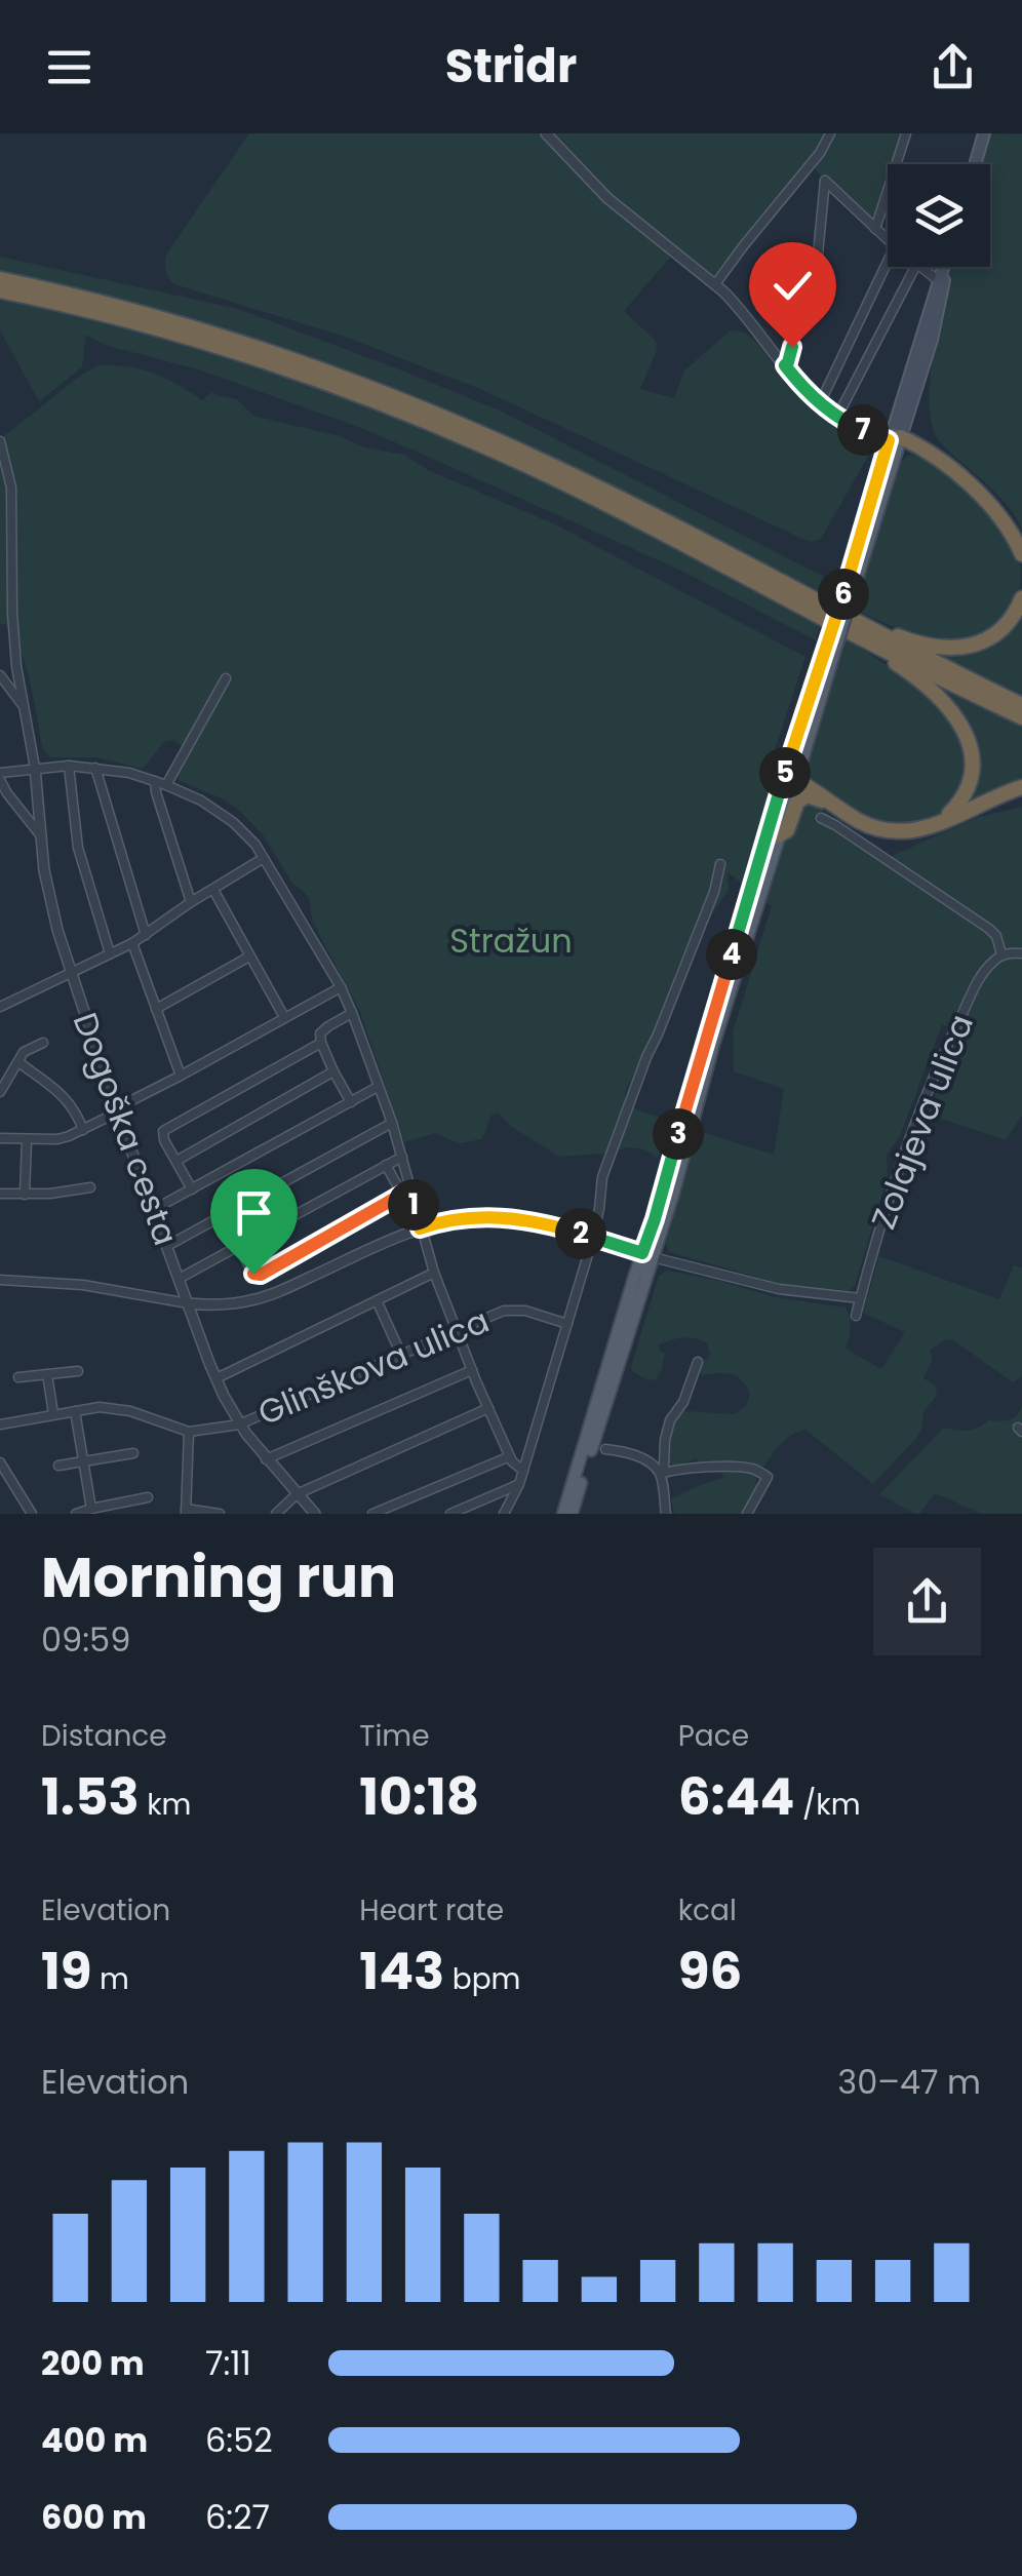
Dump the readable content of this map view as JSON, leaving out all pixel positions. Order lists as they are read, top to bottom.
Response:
{
  "streets": {
    "street": ["Zolajeva ulica", "Dogoška cesta", "Glinškova ulica"]
  },
  "crossings": [
    ["Dogoška cesta", "Glinškova ulica"]
  ],
  "parks": ["Stražun"],
  "page": {
    "header": "Stridr",
    "pins": [
      "7",
      "6",
      "5",
      "4",
      "3",
      "1",
      "2"
    ],
    "heading": ["Morning run", "09:59"],
    "stats": [
      ["Distance", "1.53 km"],
      ["Time", "10:18"],
      ["Pace", "6:44 /km"],
      ["Elevation", "19 m"],
      ["Heart rate", "143 bpm"],
      ["kcal", "96"]
    ],
    "chart": ["Elevation", "30–47 m"],
    "list": [
      {
        "name": "200 m",
        "note": "7:11"
      },
      {
        "name": "400 m",
        "note": "6:52"
      },
      {
        "name": "600 m",
        "note": "6:27"
      }
    ]
  }
}
